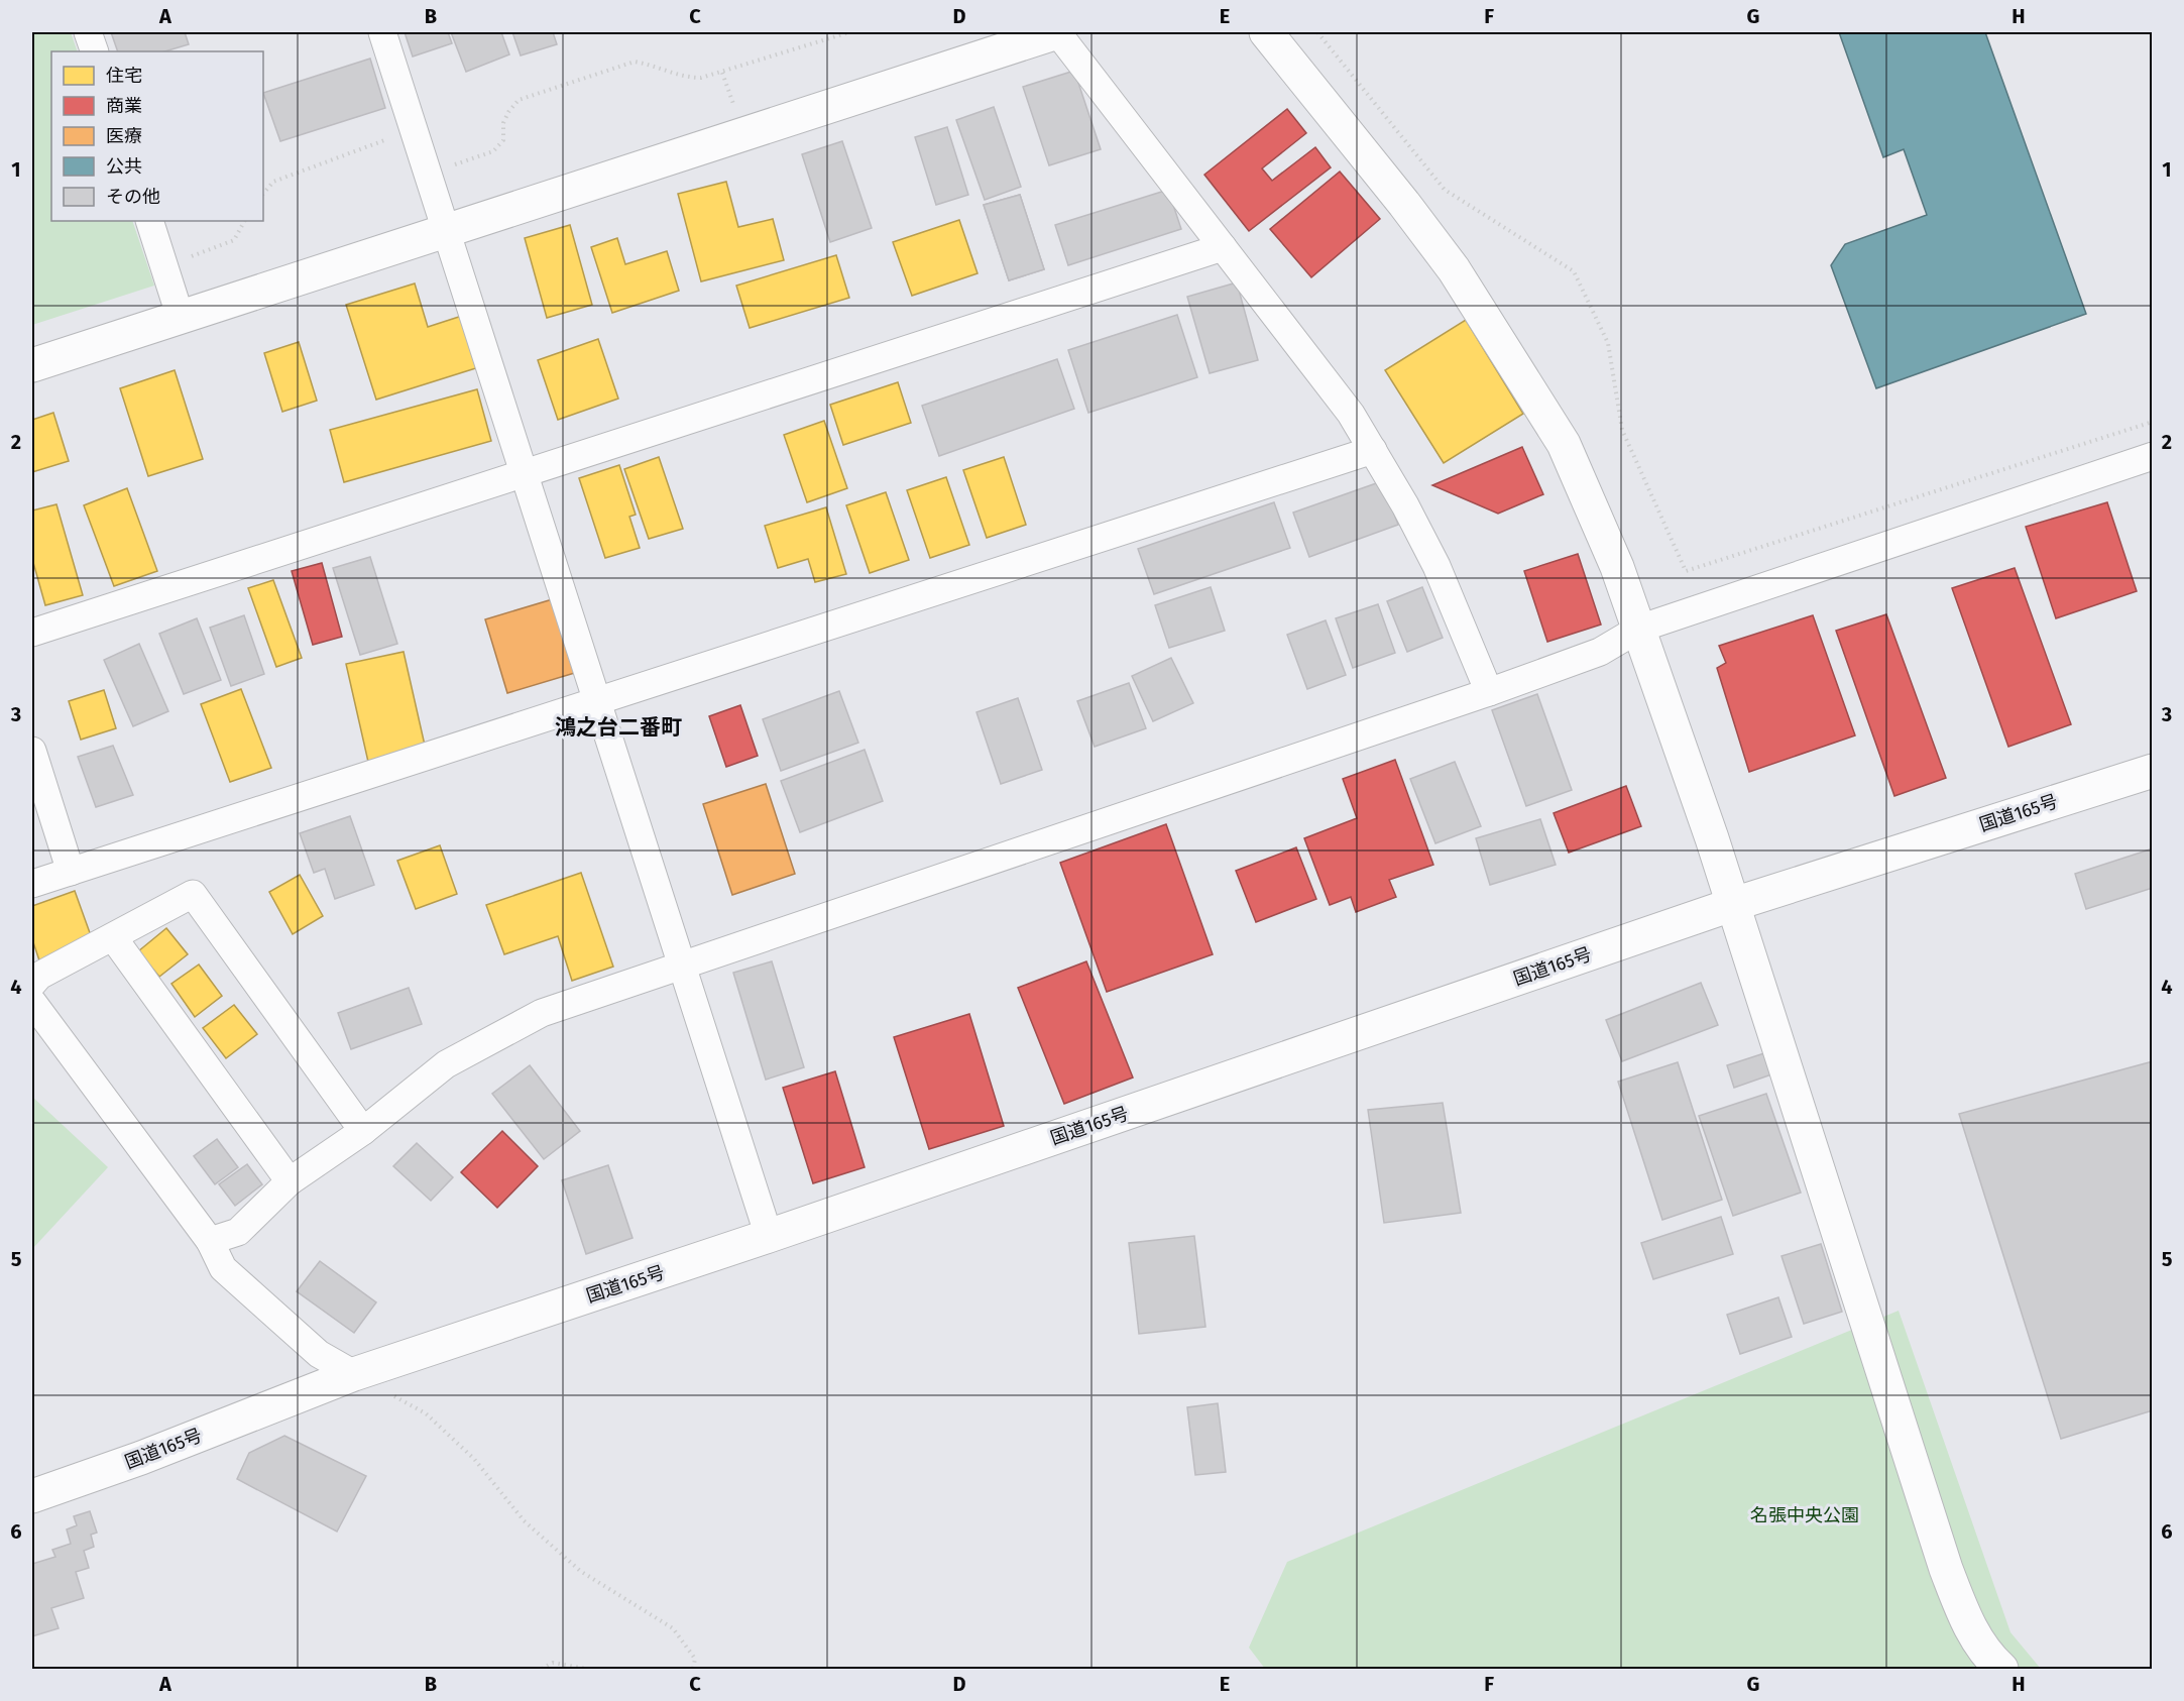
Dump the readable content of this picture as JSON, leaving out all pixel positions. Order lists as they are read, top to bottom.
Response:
{
  "streets": {
    "main road": ["国道165号"]
  },
  "districts": ["鴻之台二番町"],
  "parks": ["名張中央公園"],
  "legend": [
    "住宅",
    "商業",
    "医療",
    "公共",
    "その他"
  ],
  "grid": {
    "columns": [
      "A",
      "B",
      "C",
      "D",
      "E",
      "F",
      "G",
      "H"
    ],
    "rows": [
      "1",
      "2",
      "3",
      "4",
      "5",
      "6"
    ]
  }
}
